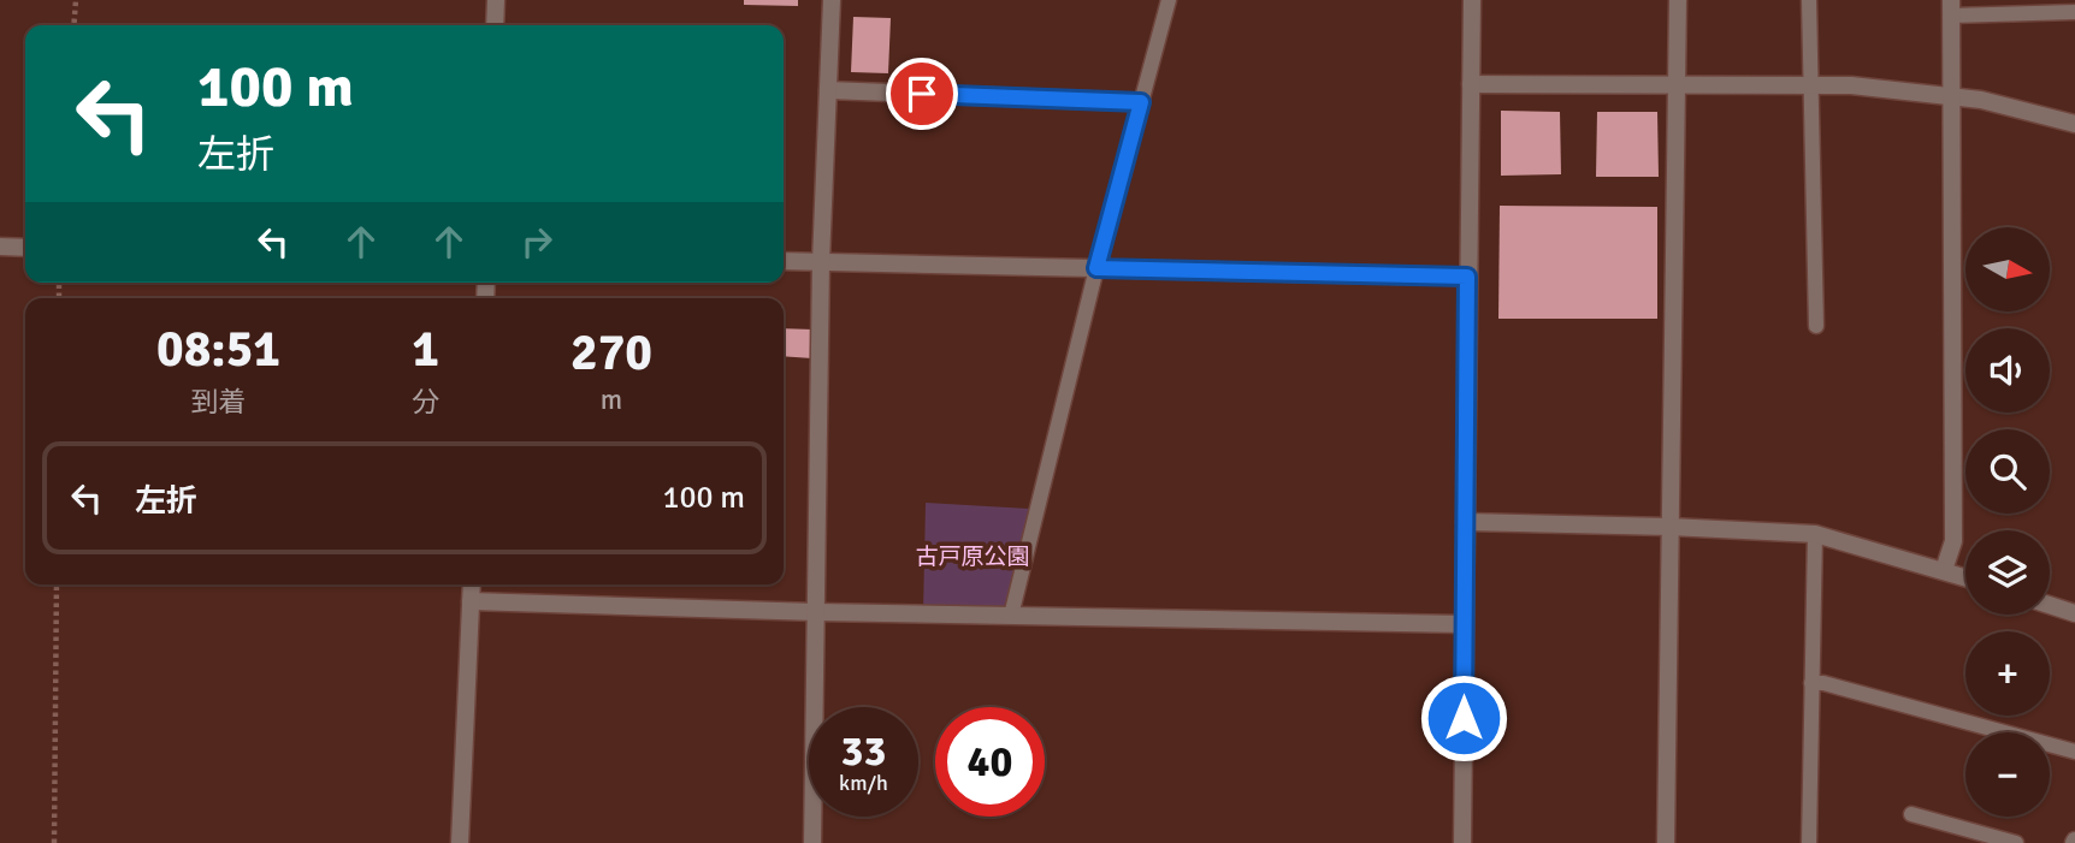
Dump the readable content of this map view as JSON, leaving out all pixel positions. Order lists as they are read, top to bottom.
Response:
{
  "parks": ["古戸原公園"],
  "north": "right",
  "page": {
    "turn": ["100 m", "左折"],
    "map_buttons": ["+", "−"],
    "eta": [
      "08:51",
      "到着",
      "1",
      "分",
      "270",
      "m"
    ],
    "list": [
      {
        "name": "左折",
        "value": "100 m"
      }
    ],
    "speed": "33 km/h",
    "limit": "40"
  }
}
